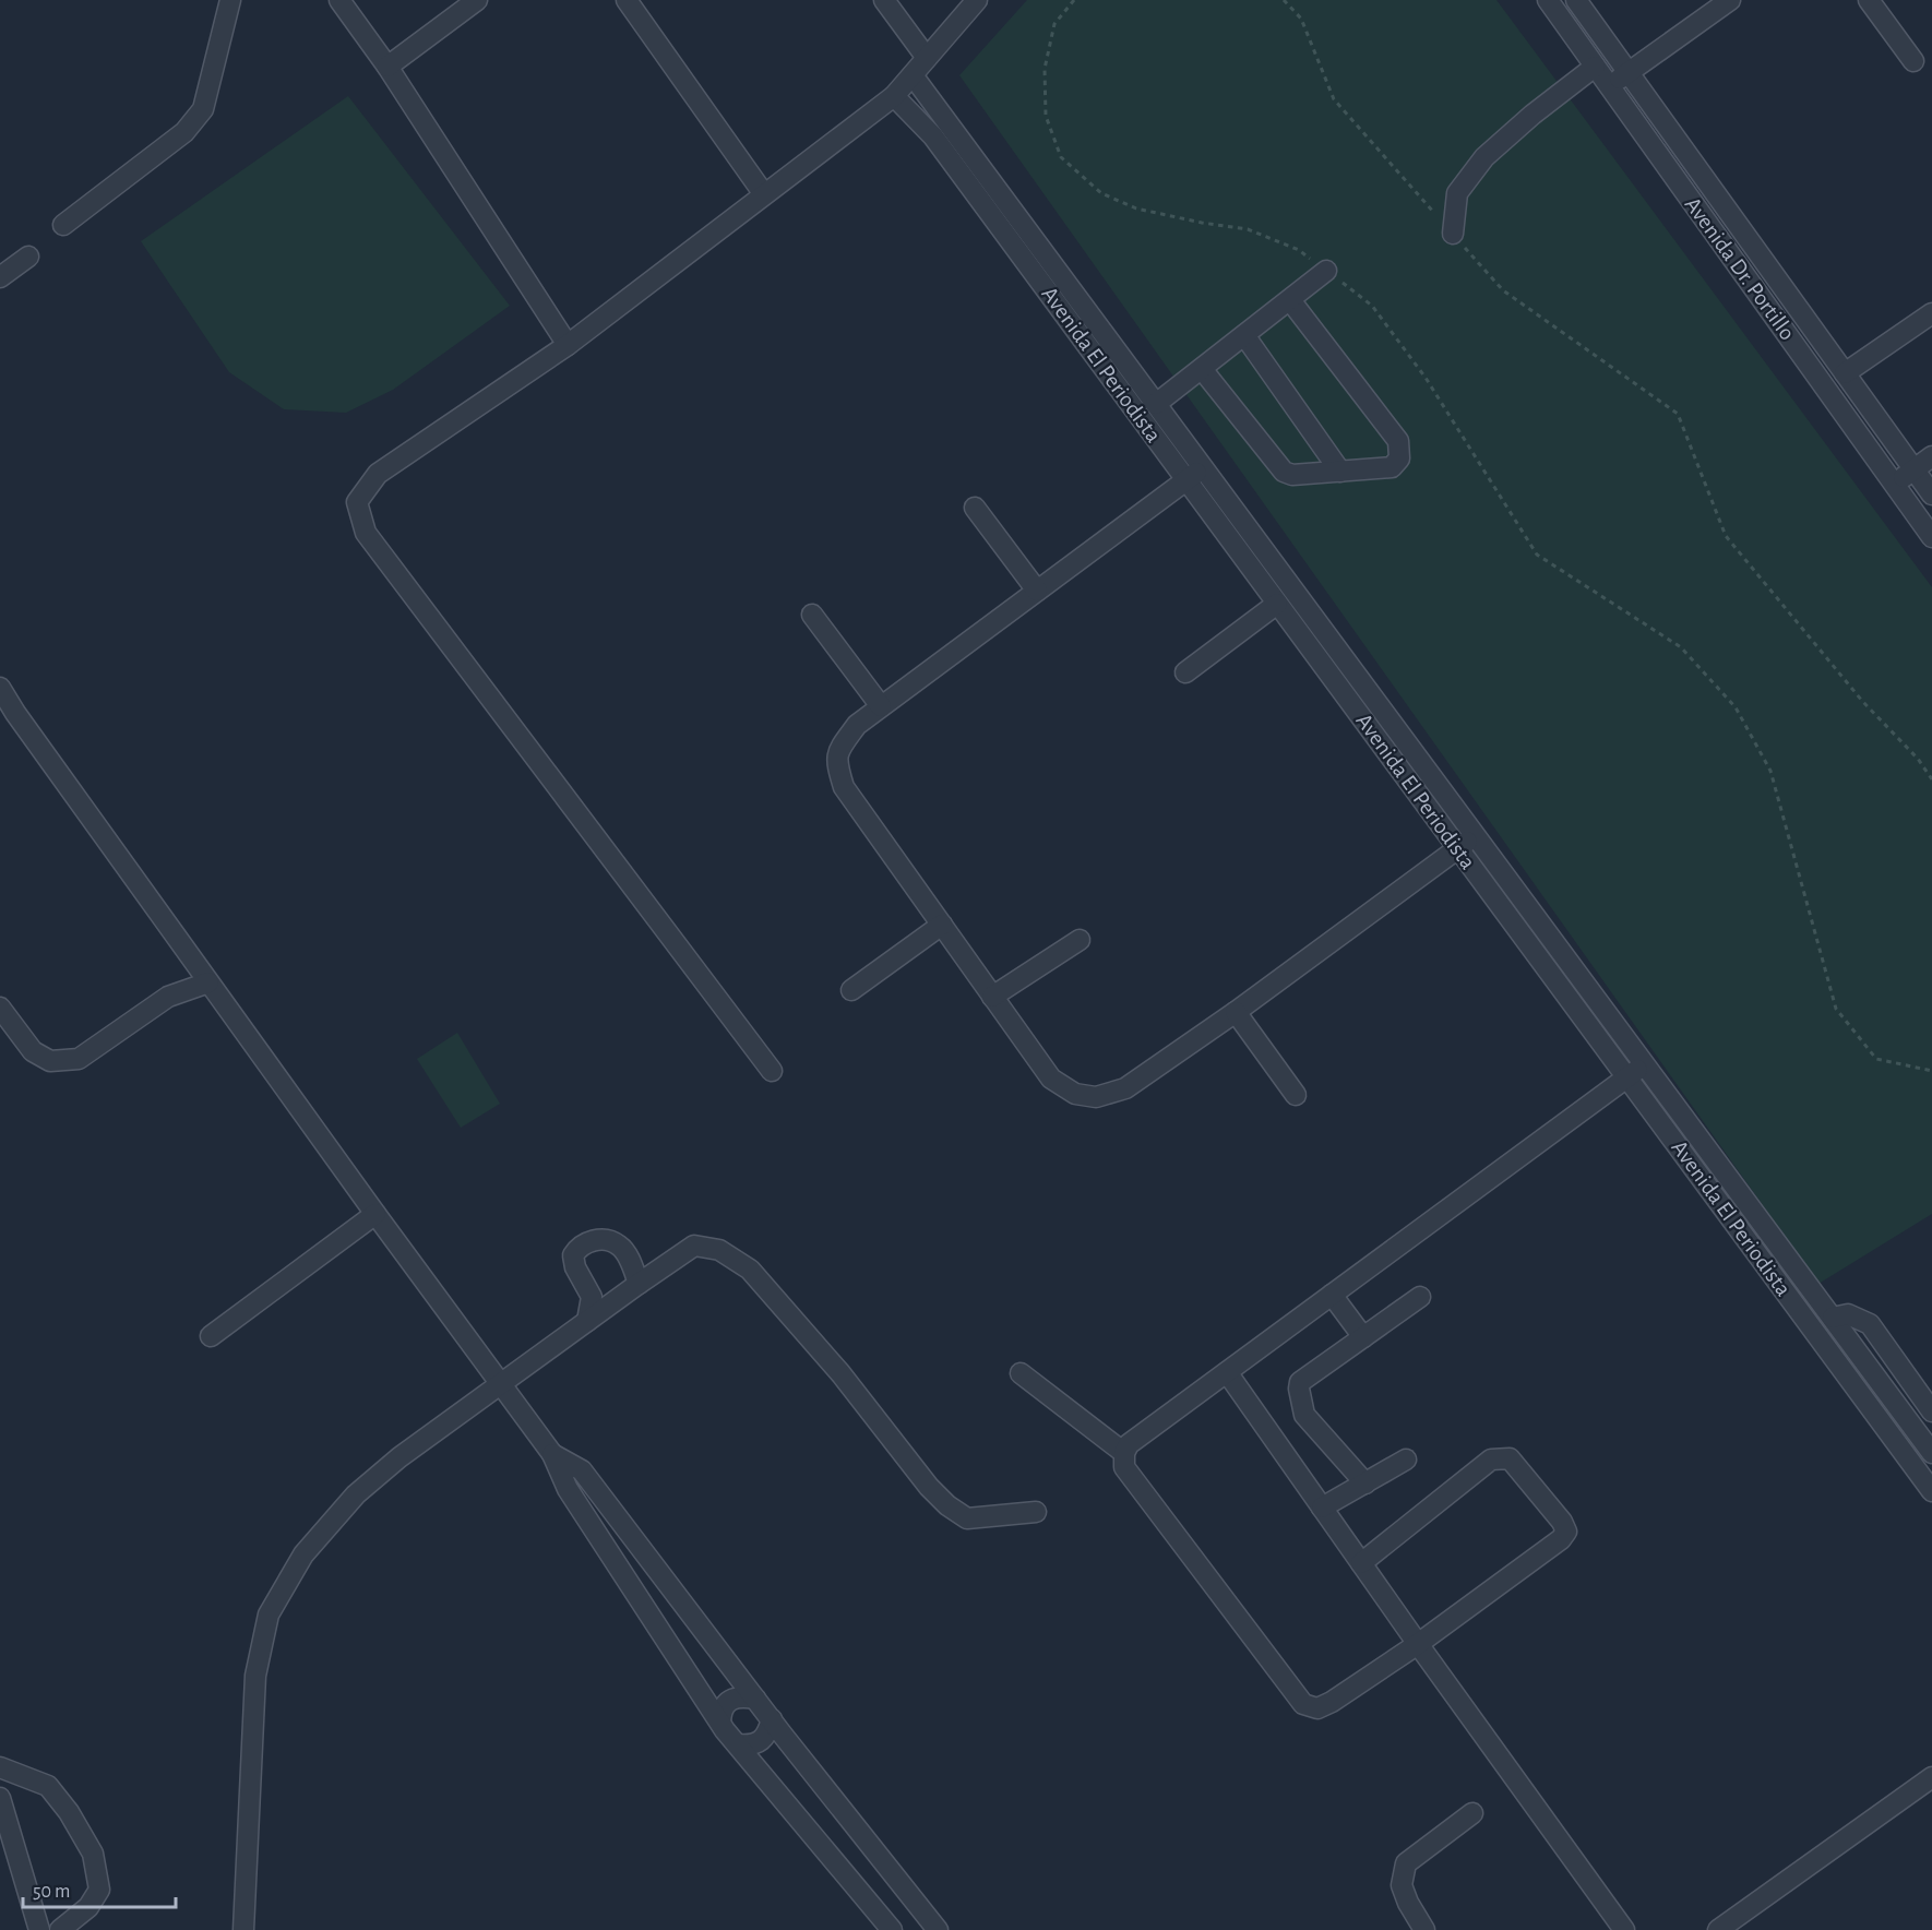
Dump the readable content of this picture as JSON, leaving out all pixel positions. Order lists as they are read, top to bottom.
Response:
{
  "streets": {
    "street": ["Avenida Dr. Portillo", "Avenida El Periodista"]
  },
  "scale_bar": "50 m"
}
